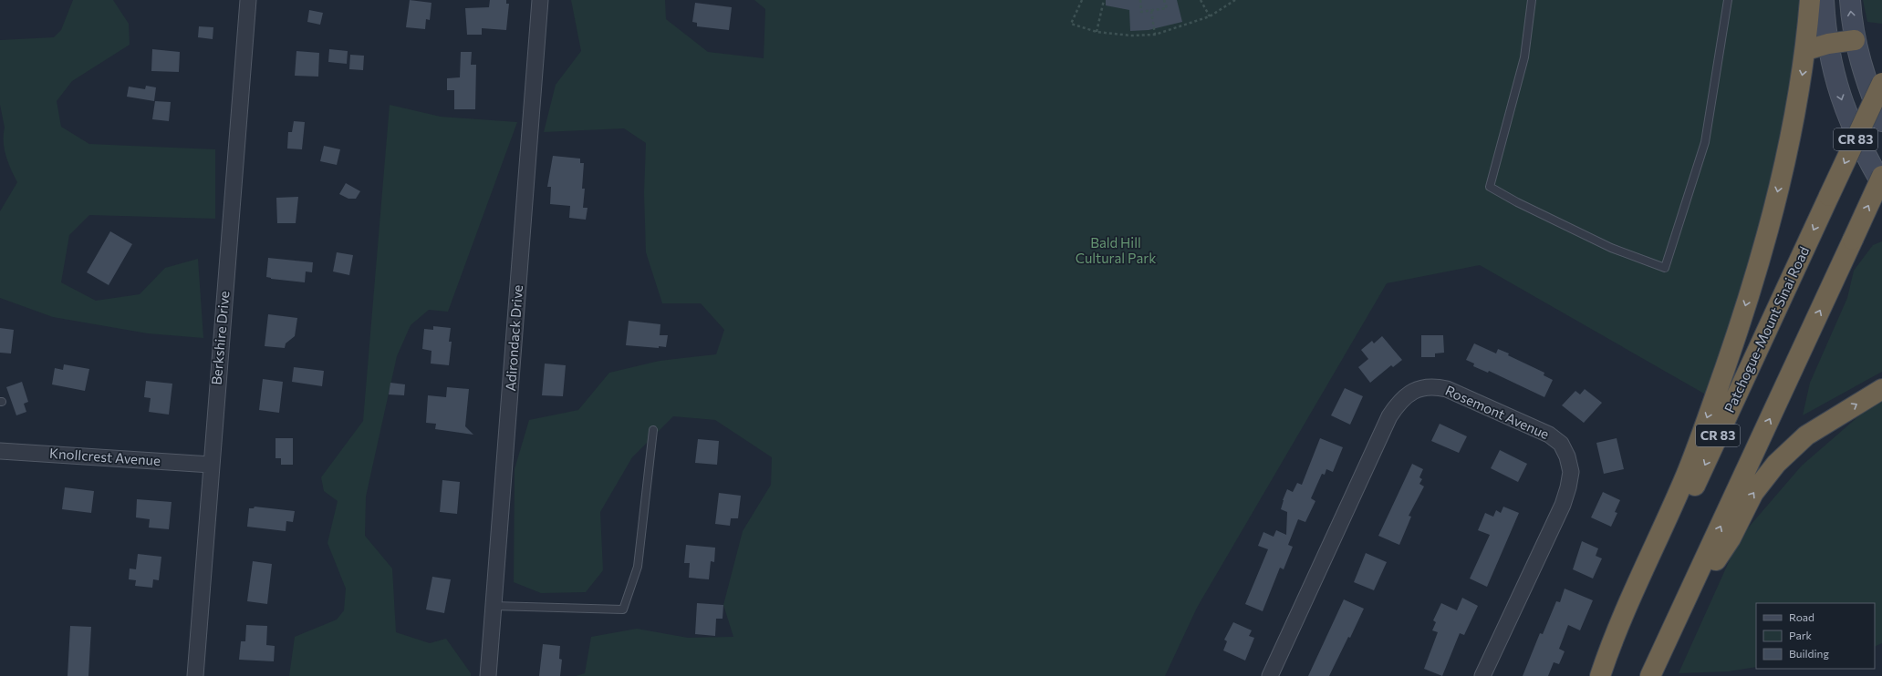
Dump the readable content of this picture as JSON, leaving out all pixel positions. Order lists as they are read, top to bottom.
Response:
{
  "streets": {
    "highway": ["CR 83", "Patchogue-Mount Sinai Road"],
    "street": [
      "Berkshire Drive",
      "Adirondack Drive",
      "Rosemont Avenue",
      "Knollcrest Avenue"
    ]
  },
  "crossings": [
    ["Berkshire Drive", "Knollcrest Avenue"]
  ],
  "parks": ["Bald Hill Cultural Park"],
  "legend": ["Road", "Park", "Building"]
}
